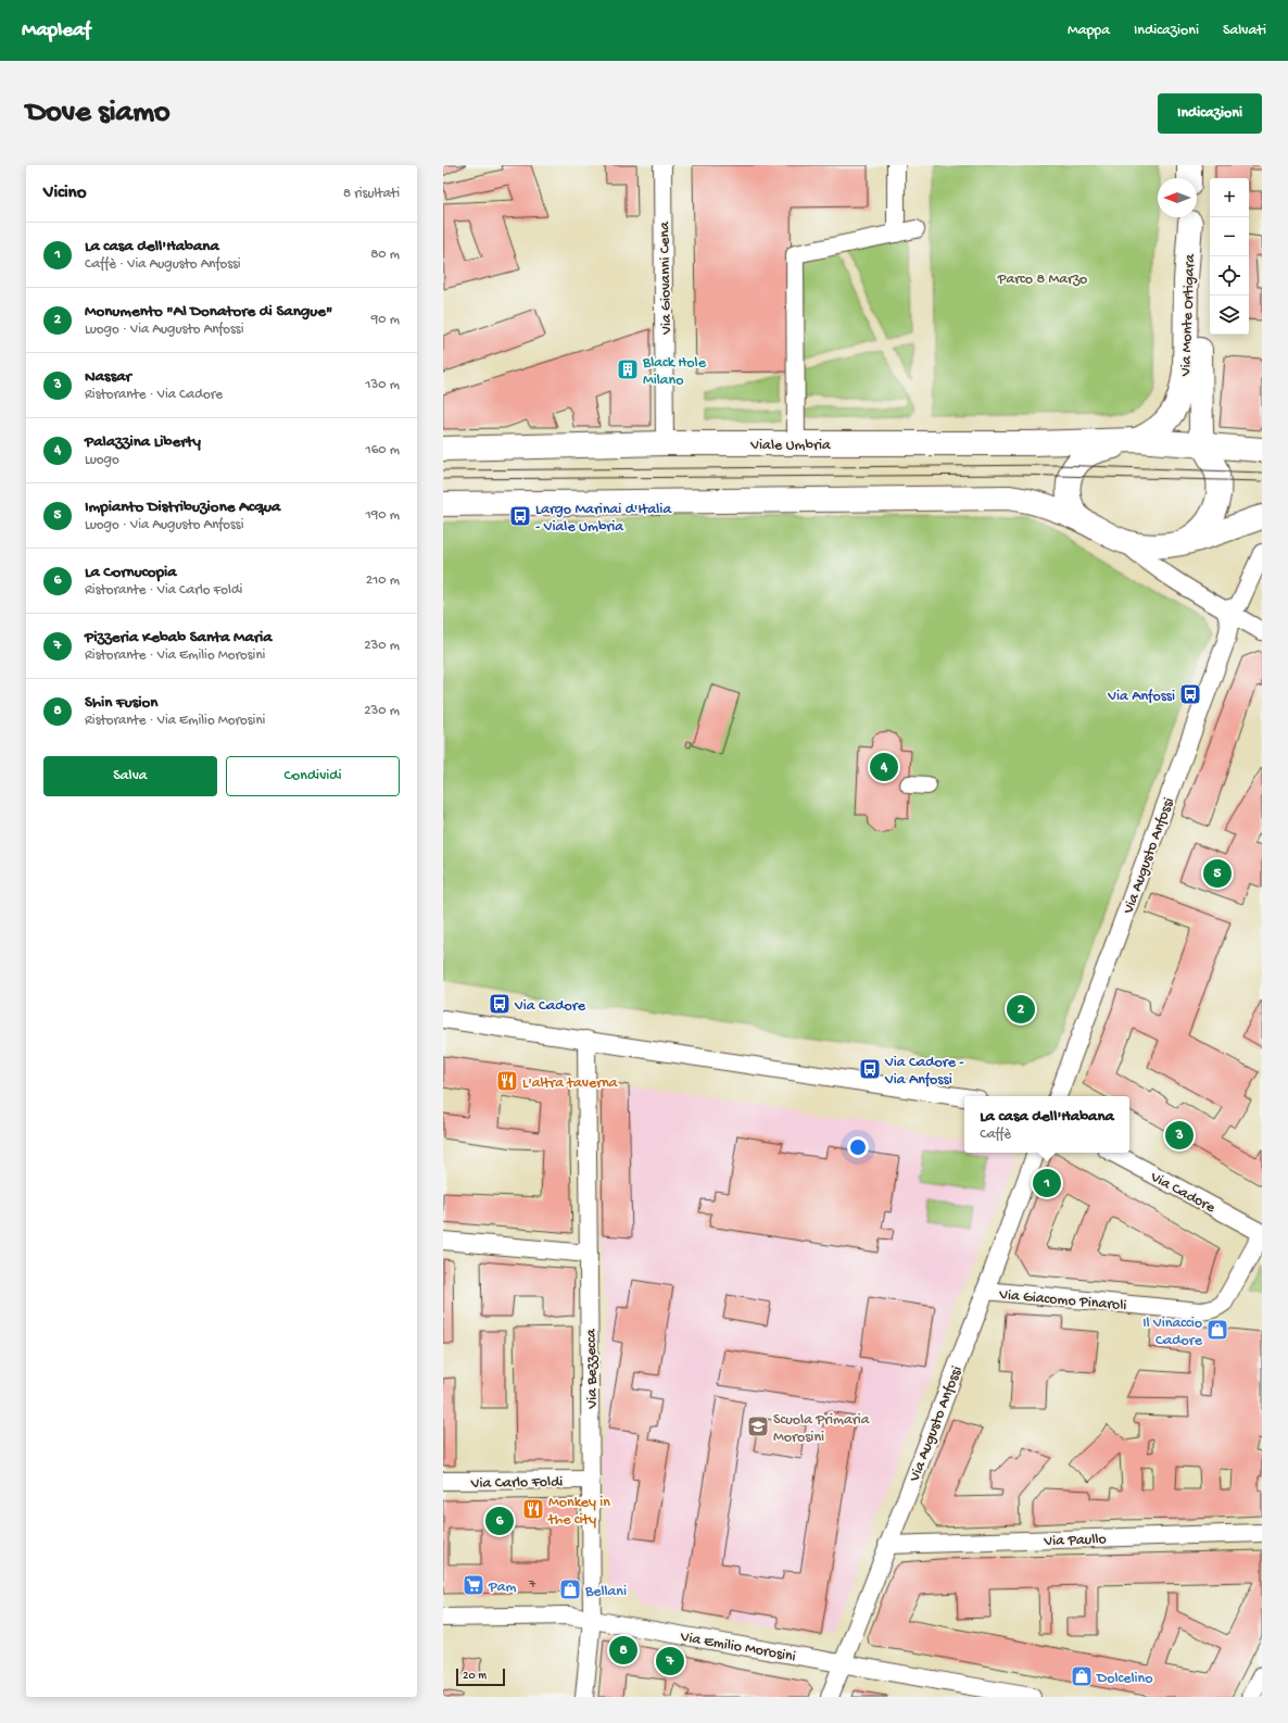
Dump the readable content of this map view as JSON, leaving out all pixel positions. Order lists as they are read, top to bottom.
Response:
{
  "streets": {
    "main road": ["Via Monte Ortigara", "Viale Umbria"],
    "street": [
      "Via Giovanni Cena",
      "Via Augusto Anfossi",
      "Via Cadore",
      "Via Giacomo Pinaroli",
      "Via Bezzecca",
      "Via Carlo Foldi",
      "Via Paullo",
      "Via Emilio Morosini"
    ]
  },
  "crossings": [
    ["Via Giovanni Cena", "Viale Umbria"],
    ["Via Monte Ortigara", "Viale Umbria"],
    ["Via Augusto Anfossi", "Via Giacomo Pinaroli"],
    ["Via Augusto Anfossi", "Via Paullo"],
    ["Via Augusto Anfossi", "Via Emilio Morosini"],
    ["Via Cadore", "Via Giacomo Pinaroli"],
    ["Via Bezzecca", "Via Carlo Foldi"],
    ["Via Bezzecca", "Via Emilio Morosini"]
  ],
  "parks": ["Parco 8 Marzo"],
  "places": {
    "building": ["Black Hole Milano"],
    "bus stop": [
      "Largo Marinai d'Italia - Viale Umbria",
      "Via Anfossi",
      "Via Cadore",
      "Via Cadore - Via Anfossi"
    ],
    "restaurant": ["L'altra taverna", "Monkey in the city"],
    "shop": ["Il Vinaccio Cadore", "Bellani", "Dolcelino"],
    "school or university": ["Scuola Primaria Morosini"],
    "supermarket": ["Pam"]
  },
  "house_numbers": ["7"],
  "scale_bar": "20 m",
  "north": "left",
  "page": {
    "header": "Mapleaf",
    "nav": ["Mappa", "Indicazioni", "Salvati"],
    "buttons": [
      "Indicazioni",
      ["Salva", "Condividi"]
    ],
    "title": "Dove siamo",
    "heading": ["Vicino", "8 risultati"],
    "map_buttons": ["+", "−"],
    "list": [
      {
        "mark": "1",
        "name": "La casa dell'Habana",
        "note": "Caffè · Via Augusto Anfossi",
        "value": "80 m"
      },
      {
        "mark": "2",
        "name": "Monumento \"Al Donatore di Sangue\"",
        "note": "Luogo · Via Augusto Anfossi",
        "value": "90 m"
      },
      {
        "mark": "3",
        "name": "Nassar",
        "note": "Ristorante · Via Cadore",
        "value": "130 m"
      },
      {
        "mark": "4",
        "name": "Palazzina Liberty",
        "note": "Luogo",
        "value": "160 m"
      },
      {
        "mark": "5",
        "name": "Impianto Distribuzione Acqua",
        "note": "Luogo · Via Augusto Anfossi",
        "value": "190 m"
      },
      {
        "mark": "6",
        "name": "La Cornucopia",
        "note": "Ristorante · Via Carlo Foldi",
        "value": "210 m"
      },
      {
        "mark": "7",
        "name": "Pizzeria Kebab Santa Maria",
        "note": "Ristorante · Via Emilio Morosini",
        "value": "230 m"
      },
      {
        "mark": "8",
        "name": "Shin Fusion",
        "note": "Ristorante · Via Emilio Morosini",
        "value": "230 m"
      }
    ],
    "pins": [
      "4",
      "5",
      "2",
      "3",
      "1",
      "6",
      "8",
      "7"
    ],
    "popup": ["La casa dell'Habana", "Caffè"],
    "scale": "20 m"
  }
}
